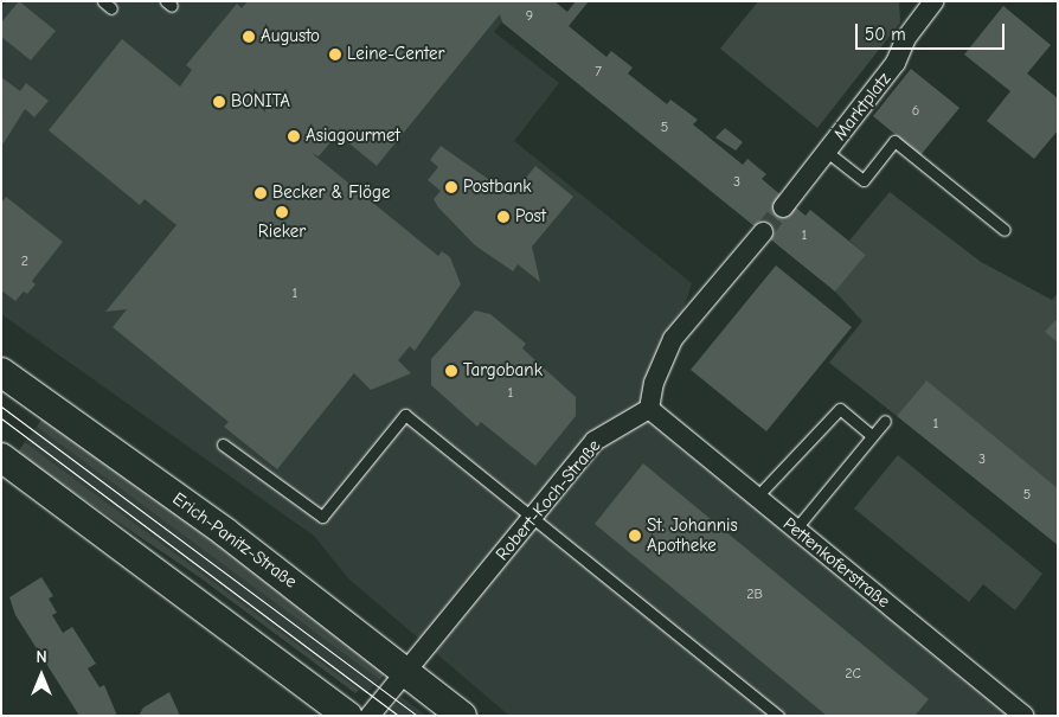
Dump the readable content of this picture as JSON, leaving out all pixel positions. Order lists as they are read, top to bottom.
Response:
{
  "streets": {
    "main road": ["Erich-Panitz-Straße"],
    "street": ["Marktplatz", "Robert-Koch-Straße", "Pettenkoferstraße"]
  },
  "crossings": [
    ["Robert-Koch-Straße", "Erich-Panitz-Straße"],
    ["Robert-Koch-Straße", "Pettenkoferstraße"]
  ],
  "places": [
    "Augusto",
    "Leine-Center",
    "BONITA",
    "Asiagourmet",
    "Postbank",
    "Becker & Flöge",
    "Rieker",
    "Post",
    "Targobank",
    "St. Johannis Apotheke"
  ],
  "house_numbers": [
    "9",
    "7",
    "6",
    "5",
    "3",
    "1",
    "2",
    "1",
    "1",
    "1",
    "3",
    "5",
    "2B",
    "2C"
  ],
  "scale_bar": "50 m",
  "north": "top"
}
